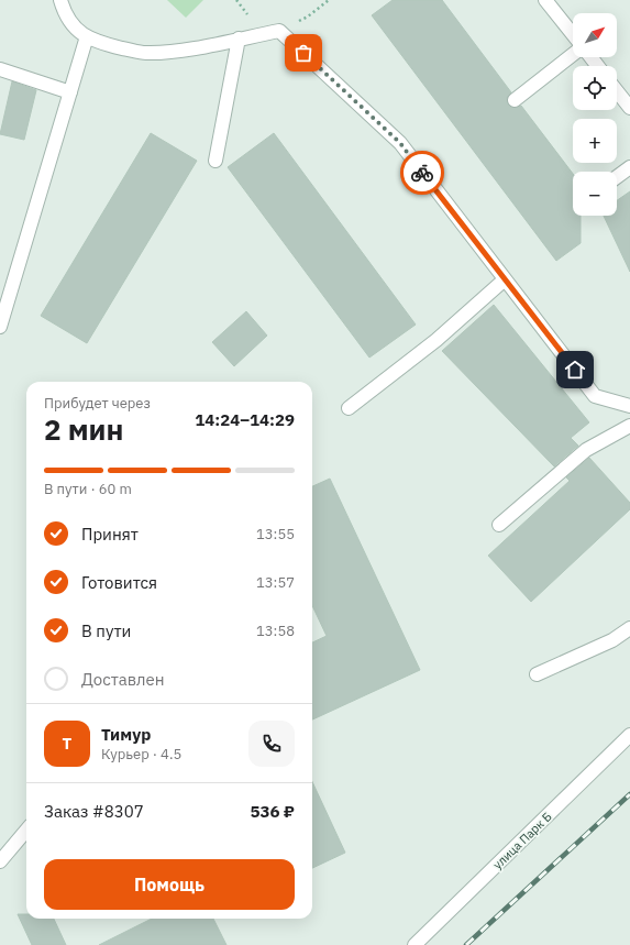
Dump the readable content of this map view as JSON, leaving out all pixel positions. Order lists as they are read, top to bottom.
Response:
{
  "streets": {
    "street": ["улица Парк Б"]
  },
  "north": "top right",
  "page": {
    "map_buttons": ["+", "−"],
    "heading": ["2 мин", "Прибудет через", "14:24–14:29"],
    "panel": [
      "Тимур",
      "Курьер · 4.5",
      "Заказ #8307",
      "536 ₽"
    ],
    "bar": "В пути · 60 m",
    "list": [
      ["Принят", "13:55"],
      ["Готовится", "13:57"],
      ["В пути", "13:58"],
      "Доставлен"
    ],
    "round": "Т",
    "buttons": "Помощь"
  }
}
